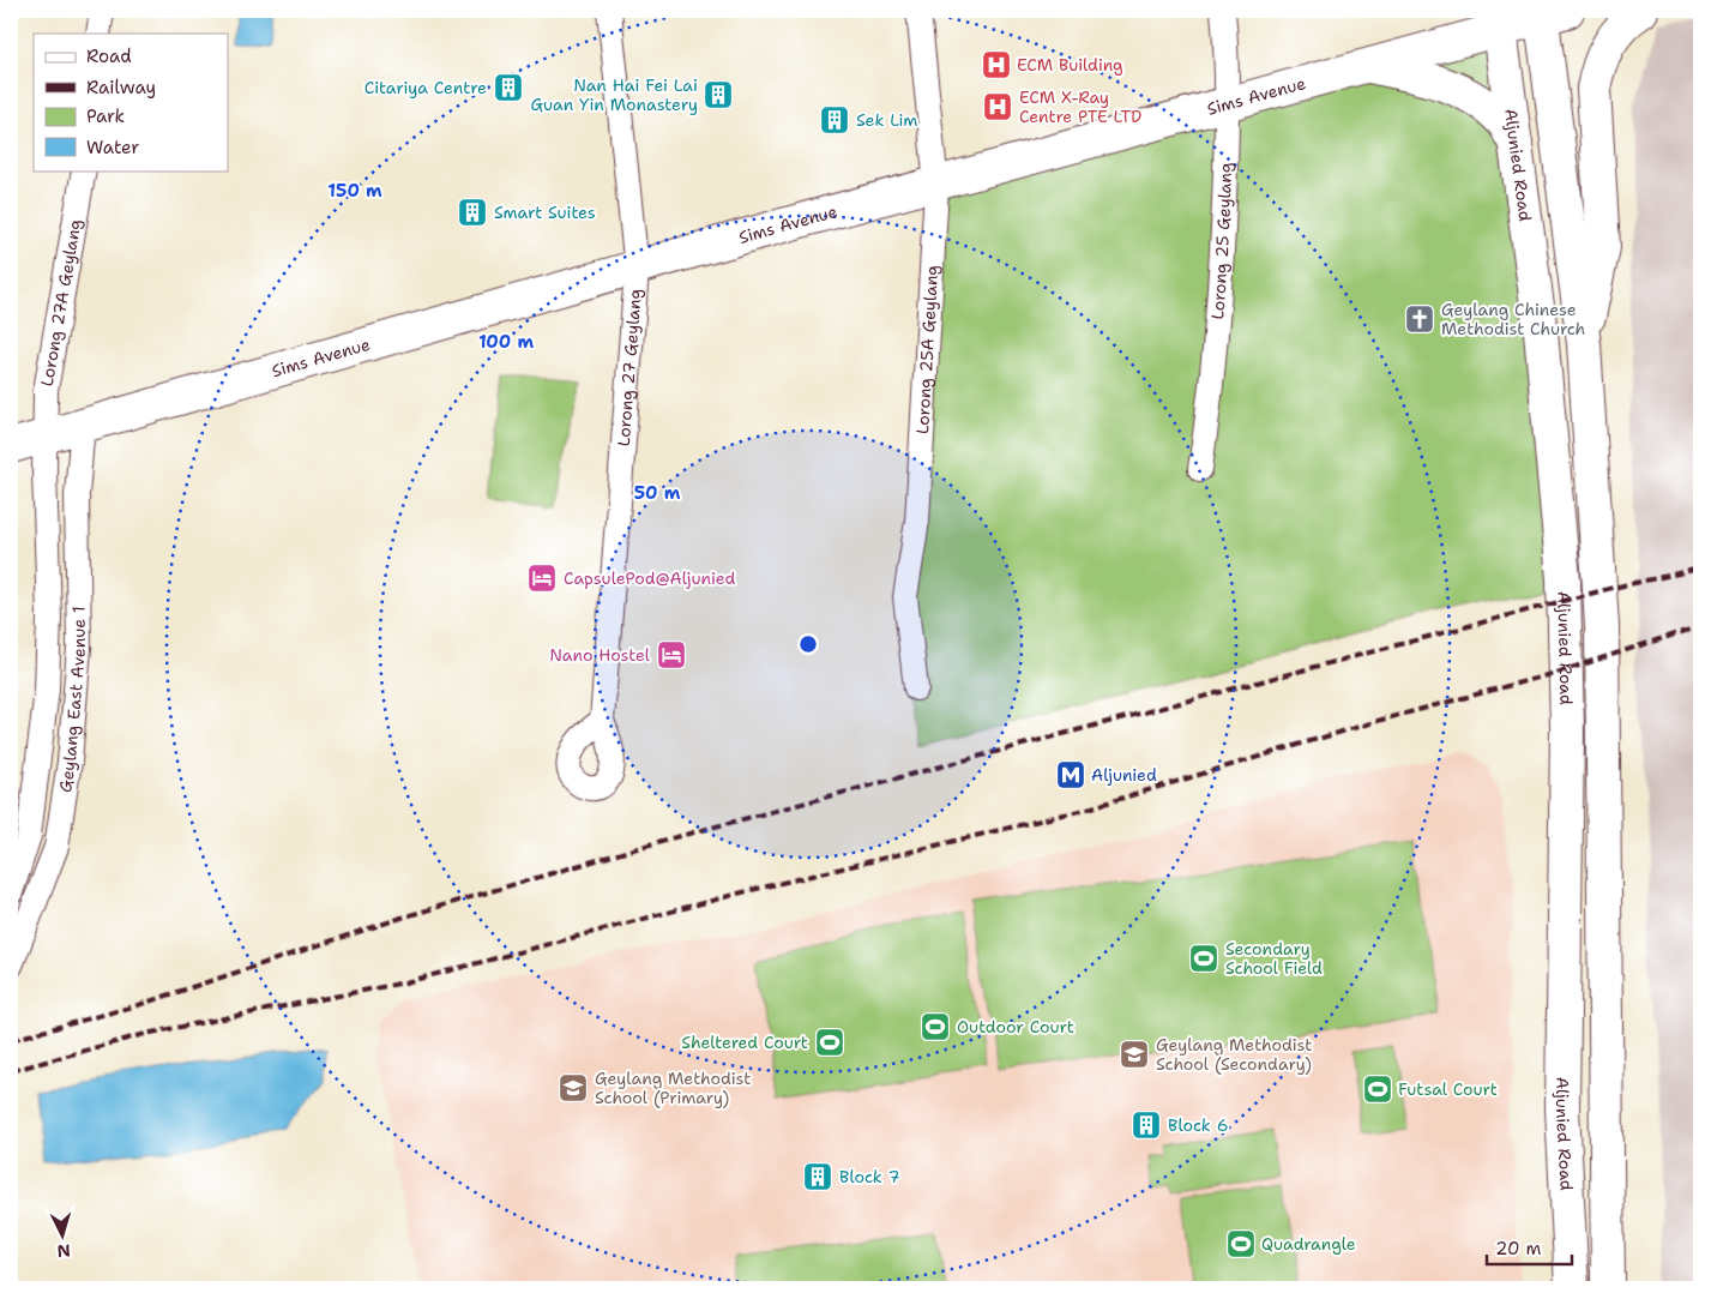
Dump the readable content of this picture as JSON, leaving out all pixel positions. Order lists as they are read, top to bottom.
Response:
{
  "streets": {
    "main road": ["Sims Avenue", "Aljunied Road"],
    "street": [
      "Lorong 25 Geylang",
      "Lorong 27A Geylang",
      "Lorong 25A Geylang",
      "Lorong 27 Geylang",
      "Geylang East Avenue 1"
    ]
  },
  "crossings": [
    ["Sims Avenue", "Aljunied Road"],
    ["Sims Avenue", "Lorong 25 Geylang"],
    ["Sims Avenue", "Lorong 27A Geylang"],
    ["Sims Avenue", "Lorong 25A Geylang"],
    ["Sims Avenue", "Lorong 27 Geylang"],
    ["Sims Avenue", "Geylang East Avenue 1"],
    ["Lorong 27A Geylang", "Geylang East Avenue 1"]
  ],
  "places": {
    "hospital": ["ECM Building", "ECM X-Ray Centre PTE LTD"],
    "building": [
      "Citariya Centre",
      "Nan Hai Fei Lai Guan Yin Monastery",
      "Sek Lim",
      "Smart Suites",
      "Block 6",
      "Block 7"
    ],
    "church": ["Geylang Chinese Methodist Church"],
    "hotel": ["CapsulePod@Aljunied", "Nano Hostel"],
    "metro station": ["Aljunied"],
    "sports": [
      "Secondary School Field",
      "Outdoor Court",
      "Sheltered Court",
      "Futsal Court",
      "Quadrangle"
    ],
    "school or university": ["Geylang Methodist School (Secondary)", "Geylang Methodist School (Primary)"]
  },
  "legend": [
    "Road",
    "Railway",
    "Park",
    "Water"
  ],
  "scale_bar": "20 m",
  "north": "bottom",
  "rings": ["150 m", "100 m", "50 m"]
}
